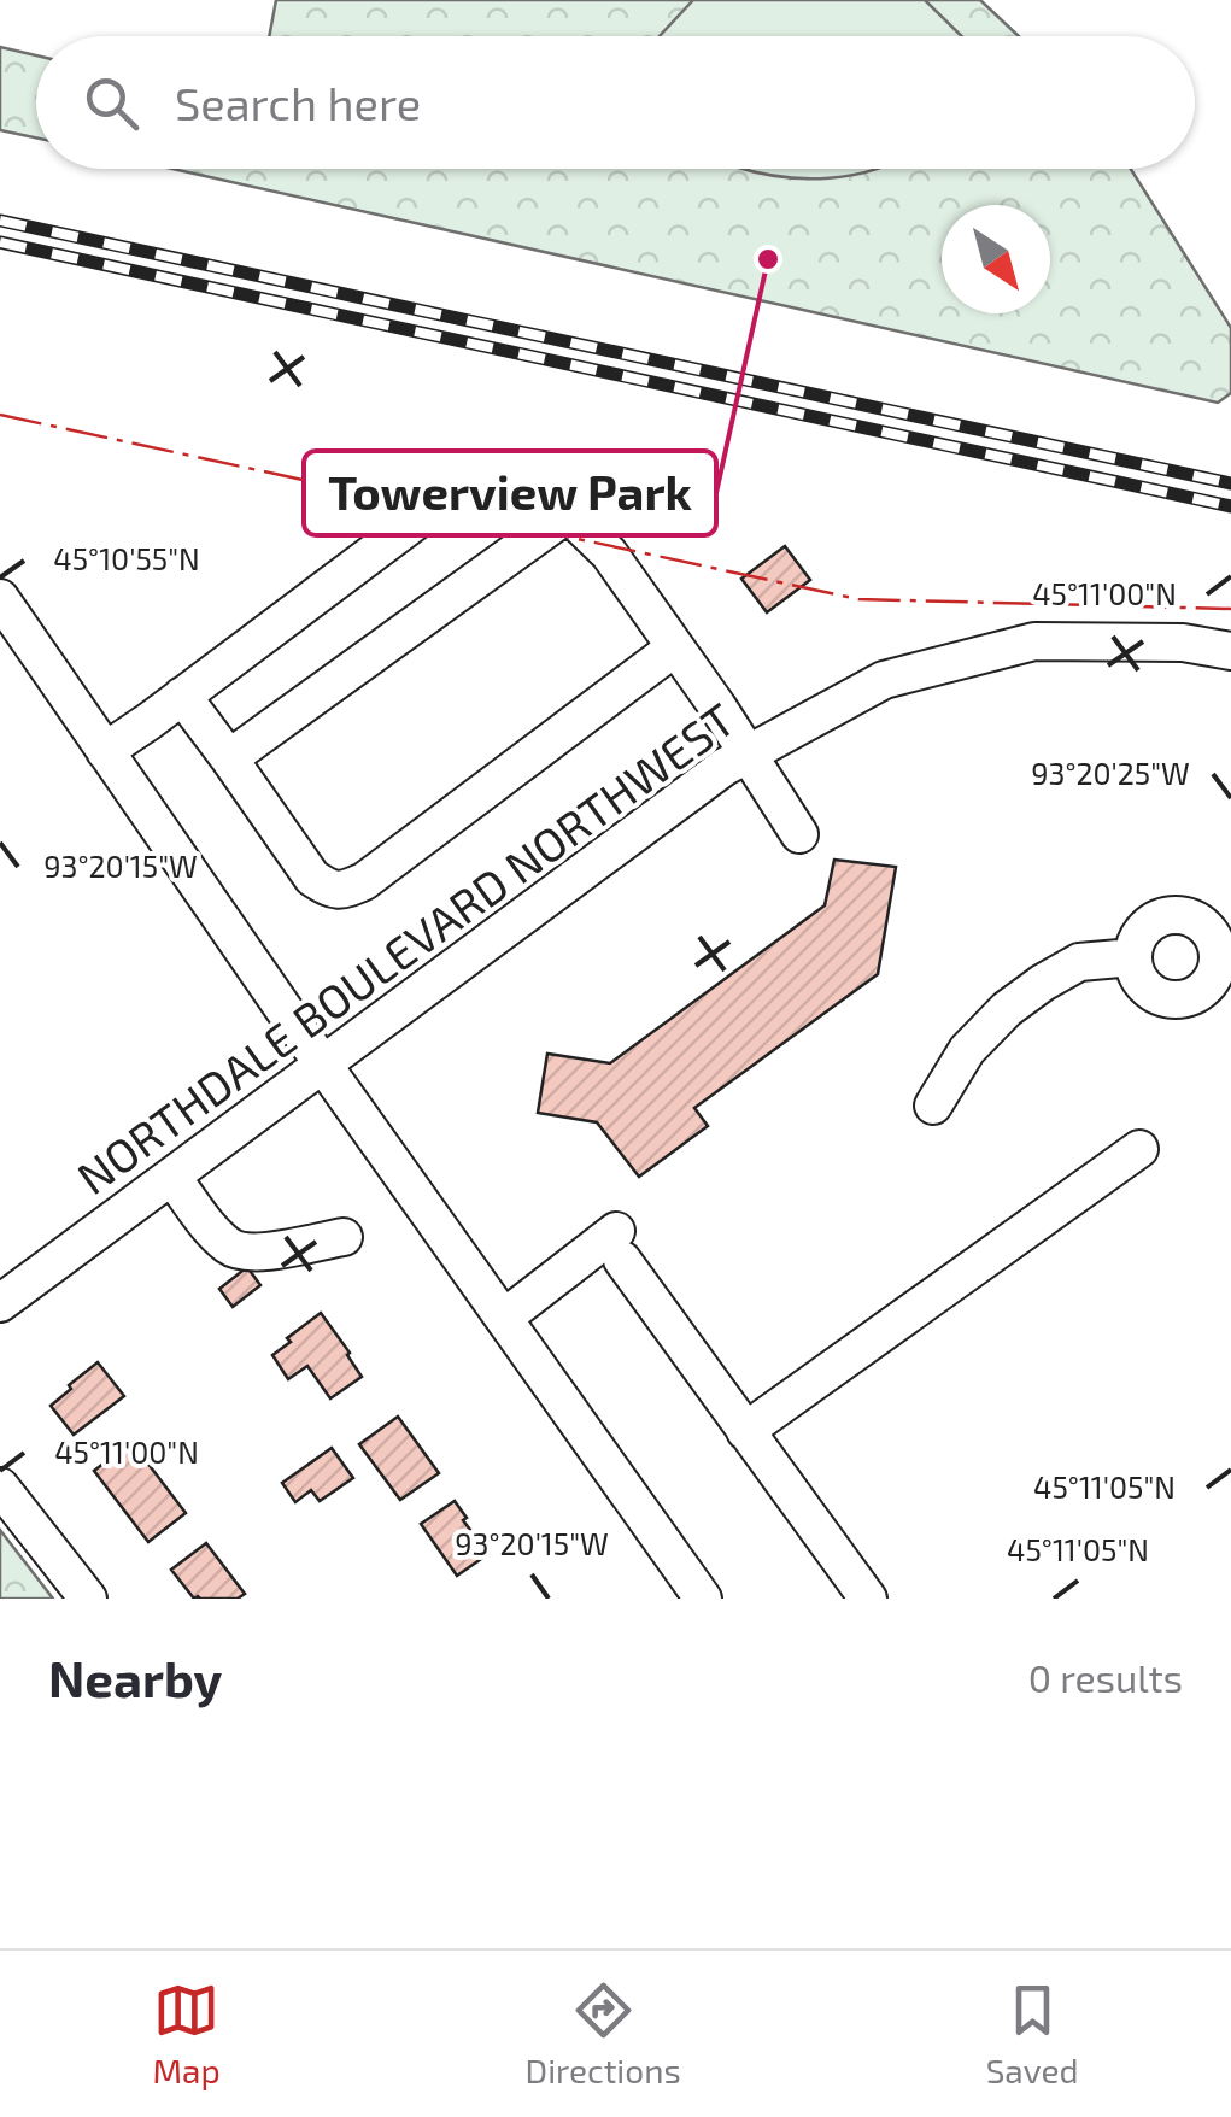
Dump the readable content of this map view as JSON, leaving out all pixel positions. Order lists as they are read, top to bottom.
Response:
{
  "streets": {
    "street": ["NORTHDALE BOULEVARD NORTHWEST"]
  },
  "places": ["Towerview Park"],
  "north": "bottom right",
  "page": {
    "search": "Search here",
    "heading": ["Nearby", "0 results"],
    "nav": ["Map", "Directions", "Saved"]
  },
  "coordinates": [
    "45°10'55\"N",
    "45°11'00\"N",
    "93°20'25\"W",
    "93°20'15\"W",
    "45°11'05\"N"
  ]
}
